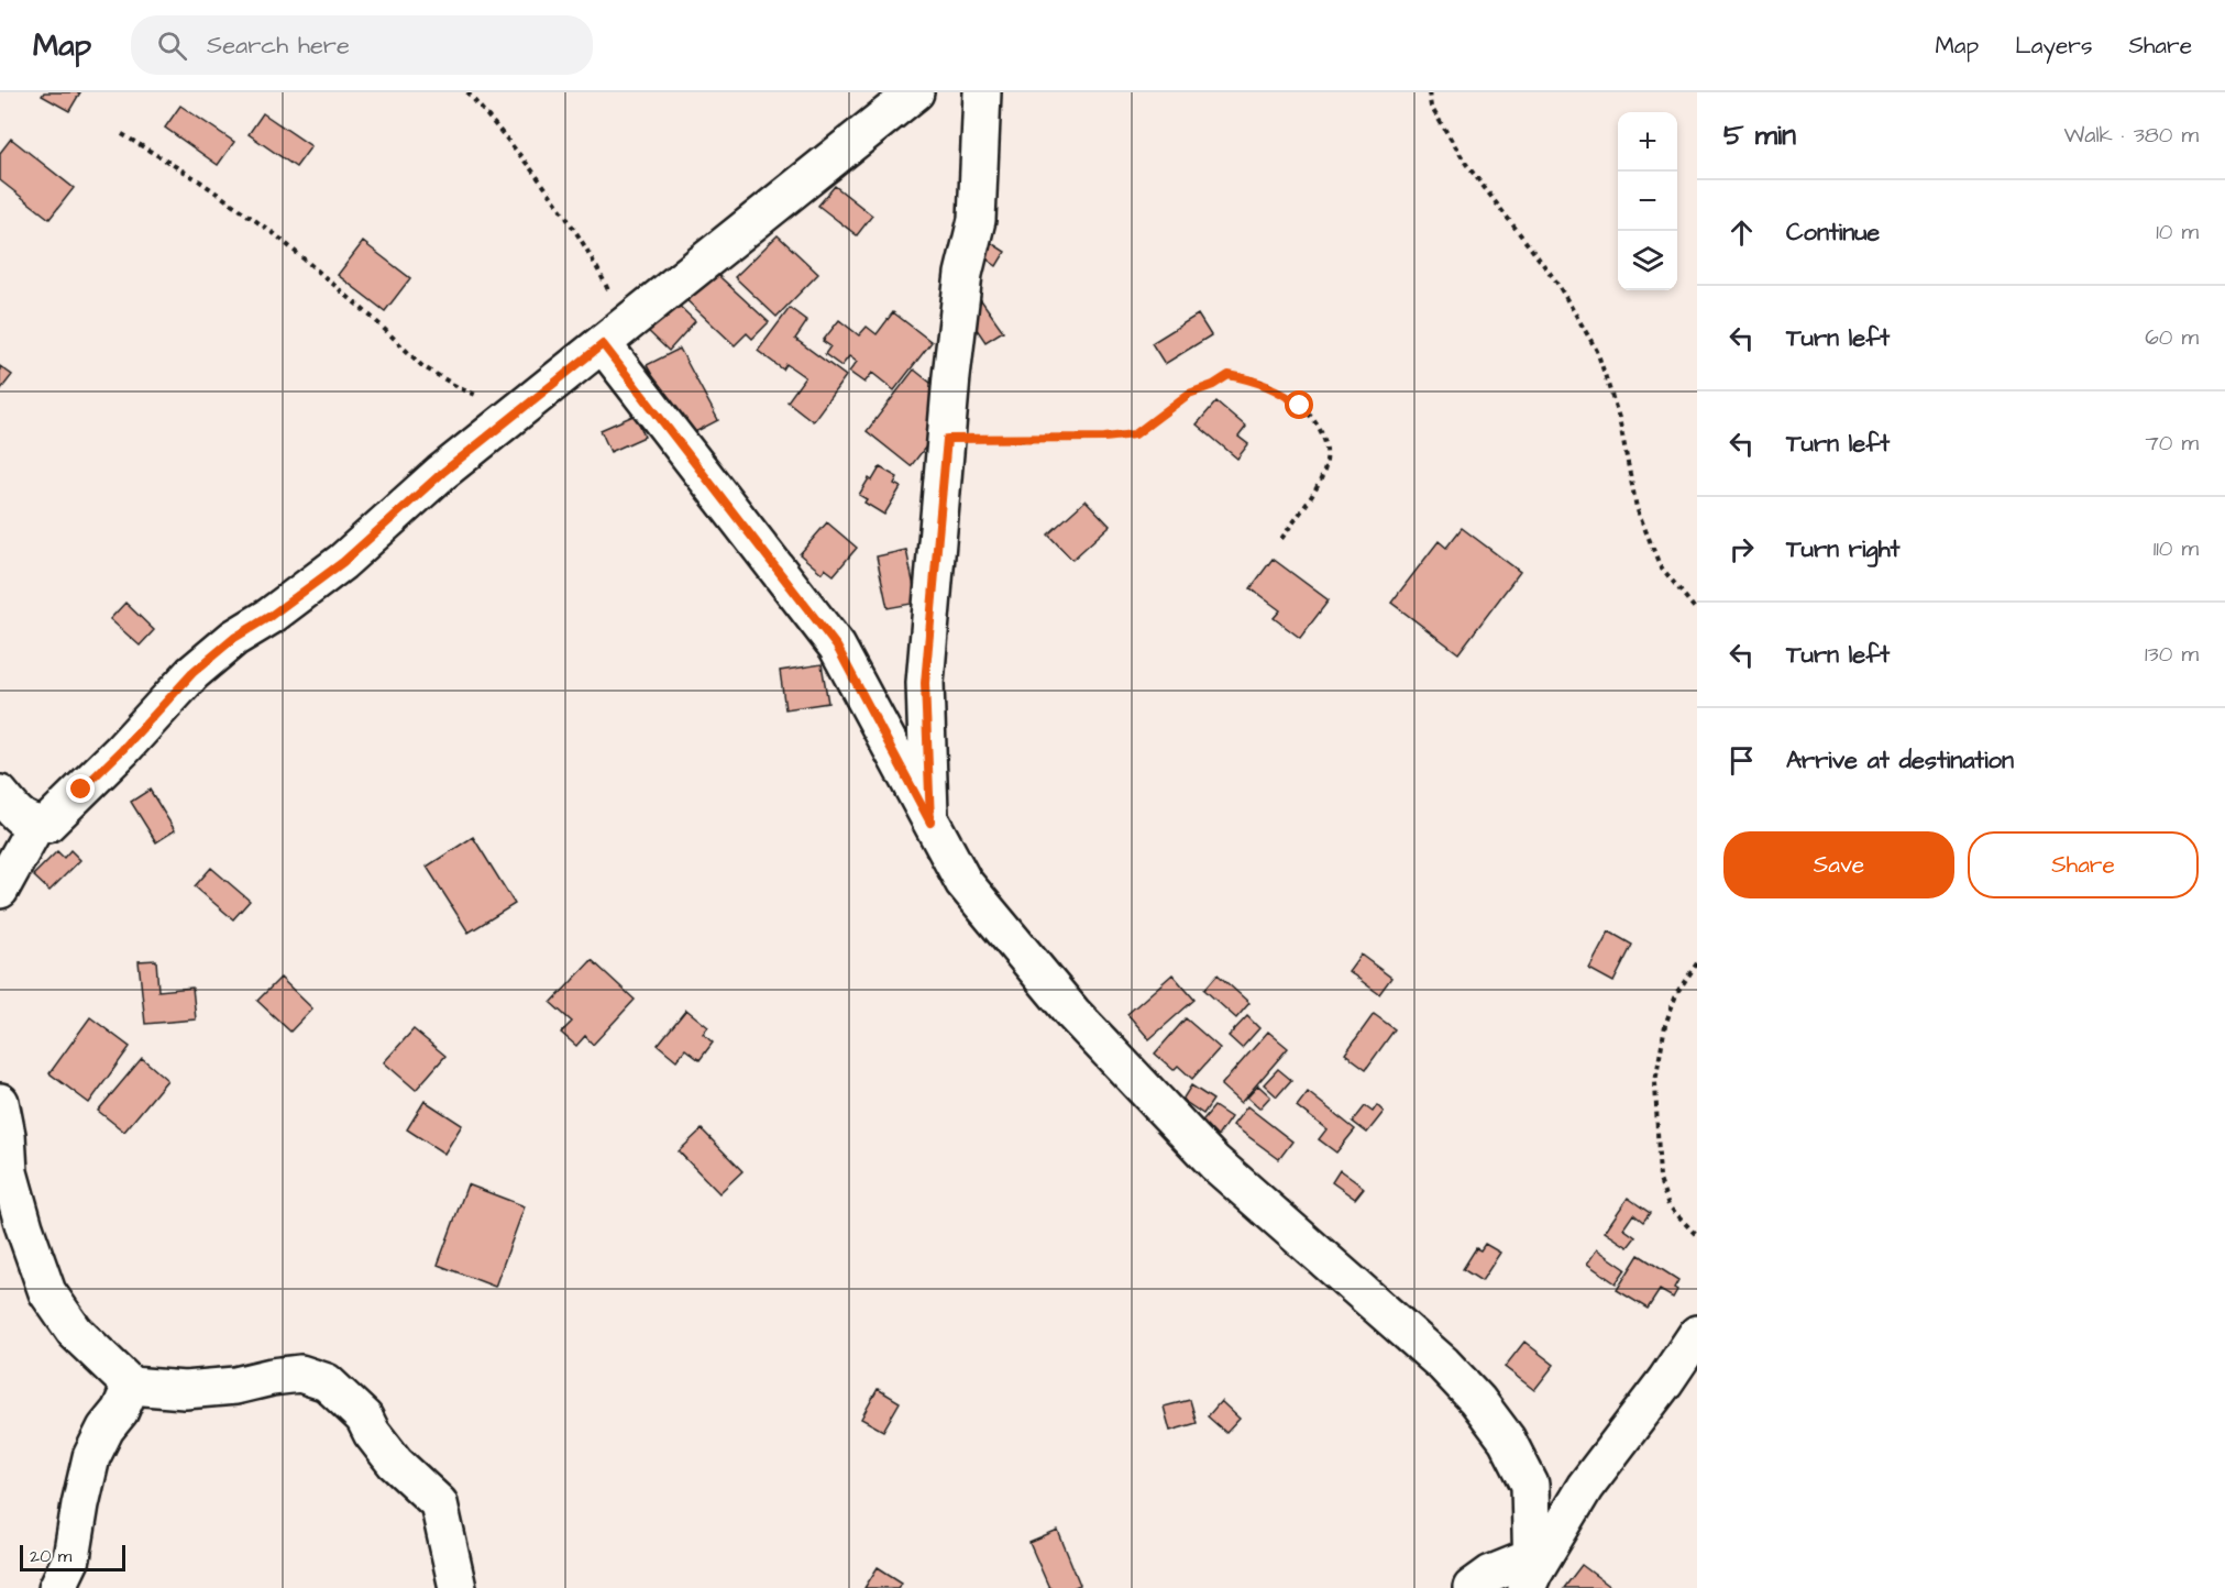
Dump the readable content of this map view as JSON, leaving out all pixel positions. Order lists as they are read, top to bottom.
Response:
{
  "scale_bar": "20 m",
  "page": {
    "header": "Map",
    "search": "Search here",
    "nav": ["Map", "Layers", "Share"],
    "heading": ["5 min", "Walk · 380 m"],
    "map_buttons": ["+", "−"],
    "list": [
      ["Continue", "10 m"],
      ["Turn left", "60 m"],
      ["Turn left", "70 m"],
      ["Turn right", "110 m"],
      ["Turn left", "130 m"],
      "Arrive at destination"
    ],
    "buttons": ["Save", "Share"],
    "scale": "20 m"
  }
}
